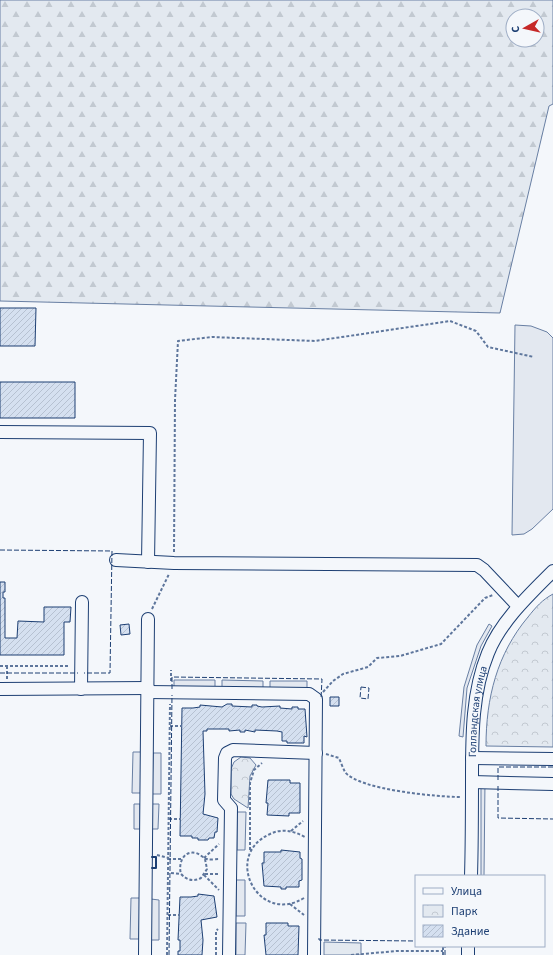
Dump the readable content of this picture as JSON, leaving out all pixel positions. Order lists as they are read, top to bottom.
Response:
{
  "streets": {
    "street": ["Голландская улица"]
  },
  "legend": ["Улица", "Парк", "Здание"],
  "north": "left"
}
